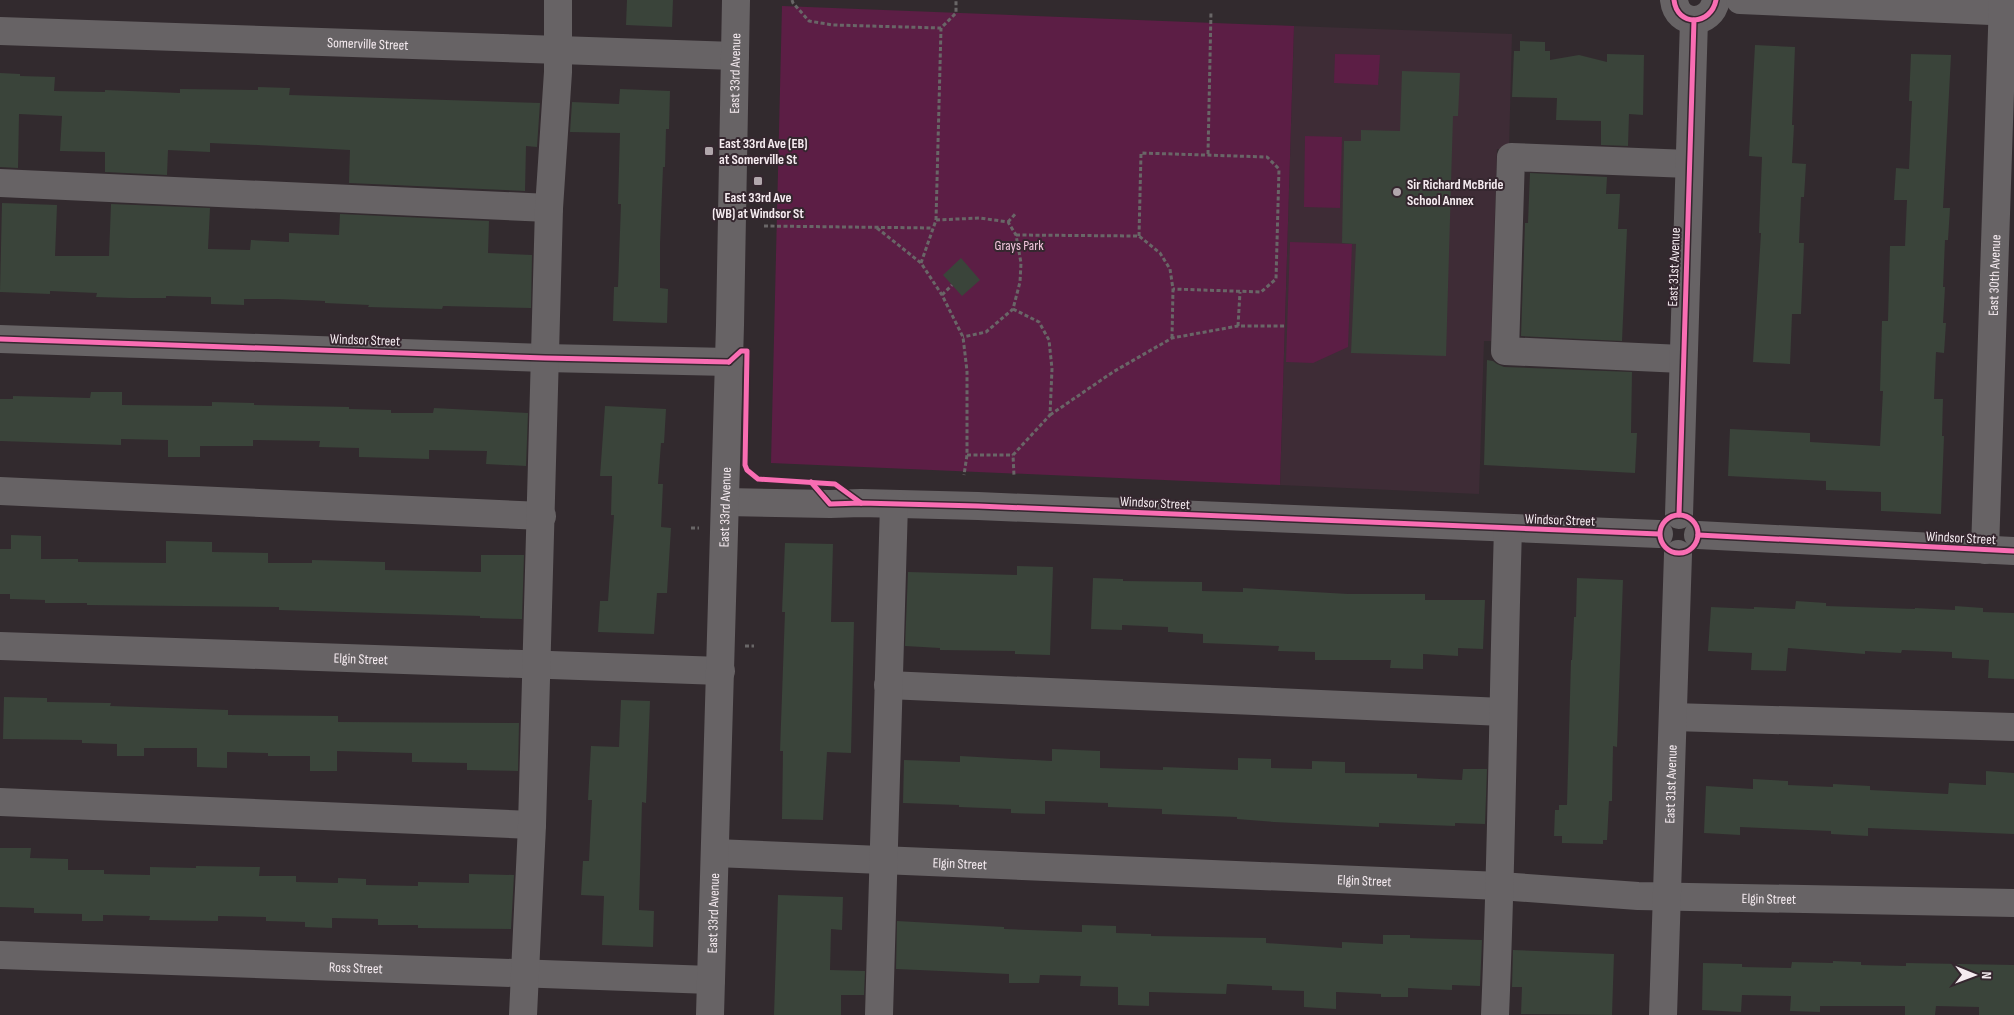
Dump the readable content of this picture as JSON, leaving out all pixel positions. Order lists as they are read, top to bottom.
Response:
{
  "streets": {
    "street": [
      "Somerville Street",
      "East 33rd Avenue",
      "East 31st Avenue",
      "East 30th Avenue",
      "Windsor Street",
      "Elgin Street",
      "Ross Street"
    ]
  },
  "crossings": [
    ["Somerville Street", "East 33rd Avenue"],
    ["East 33rd Avenue", "Windsor Street"],
    ["East 33rd Avenue", "Elgin Street"],
    ["East 33rd Avenue", "Ross Street"],
    ["East 31st Avenue", "Windsor Street"],
    ["East 31st Avenue", "Elgin Street"],
    ["East 30th Avenue", "Windsor Street"]
  ],
  "parks": ["Grays Park"],
  "places": {
    "transit": ["East 33rd Ave (EB) at Somerville St", "East 33rd Ave (WB) at Windsor St"],
    "other": ["Sir Richard McBride School Annex"]
  },
  "north": "right"
}
